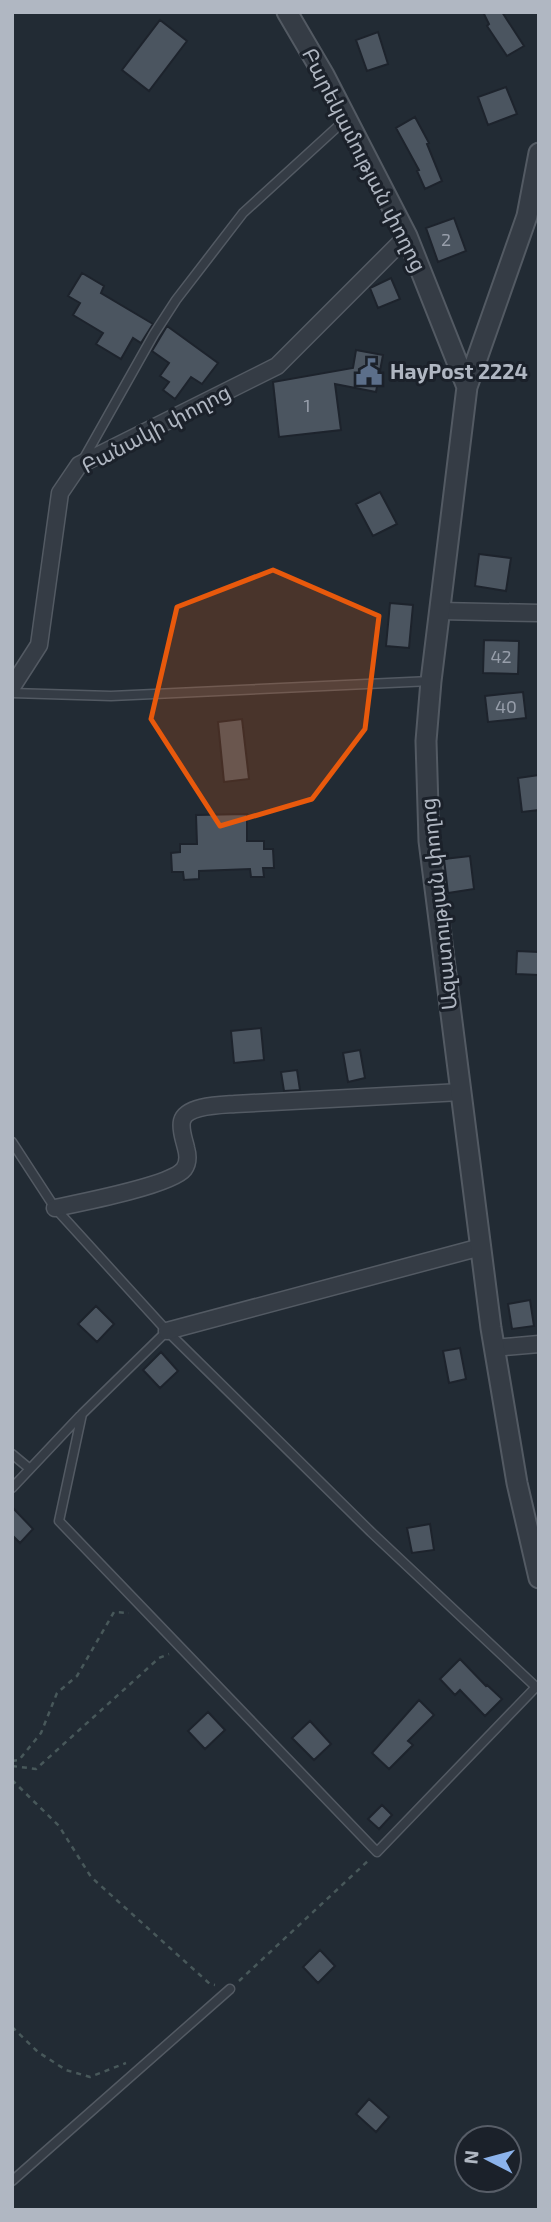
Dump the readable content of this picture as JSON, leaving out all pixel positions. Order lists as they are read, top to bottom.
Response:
{
  "streets": {
    "street": ["Բարեկամության փողոց", "Բանակի փողոց", "Ազատության փողոց"]
  },
  "crossings": [
    ["Բարեկամության փողոց", "Բանակի փողոց"],
    ["Բարեկամության փողոց", "Ազատության փողոց"]
  ],
  "places": {
    "public building": ["HayPost 2224"]
  },
  "house_numbers": [
    "2",
    "1",
    "42",
    "40"
  ],
  "north": "left"
}
